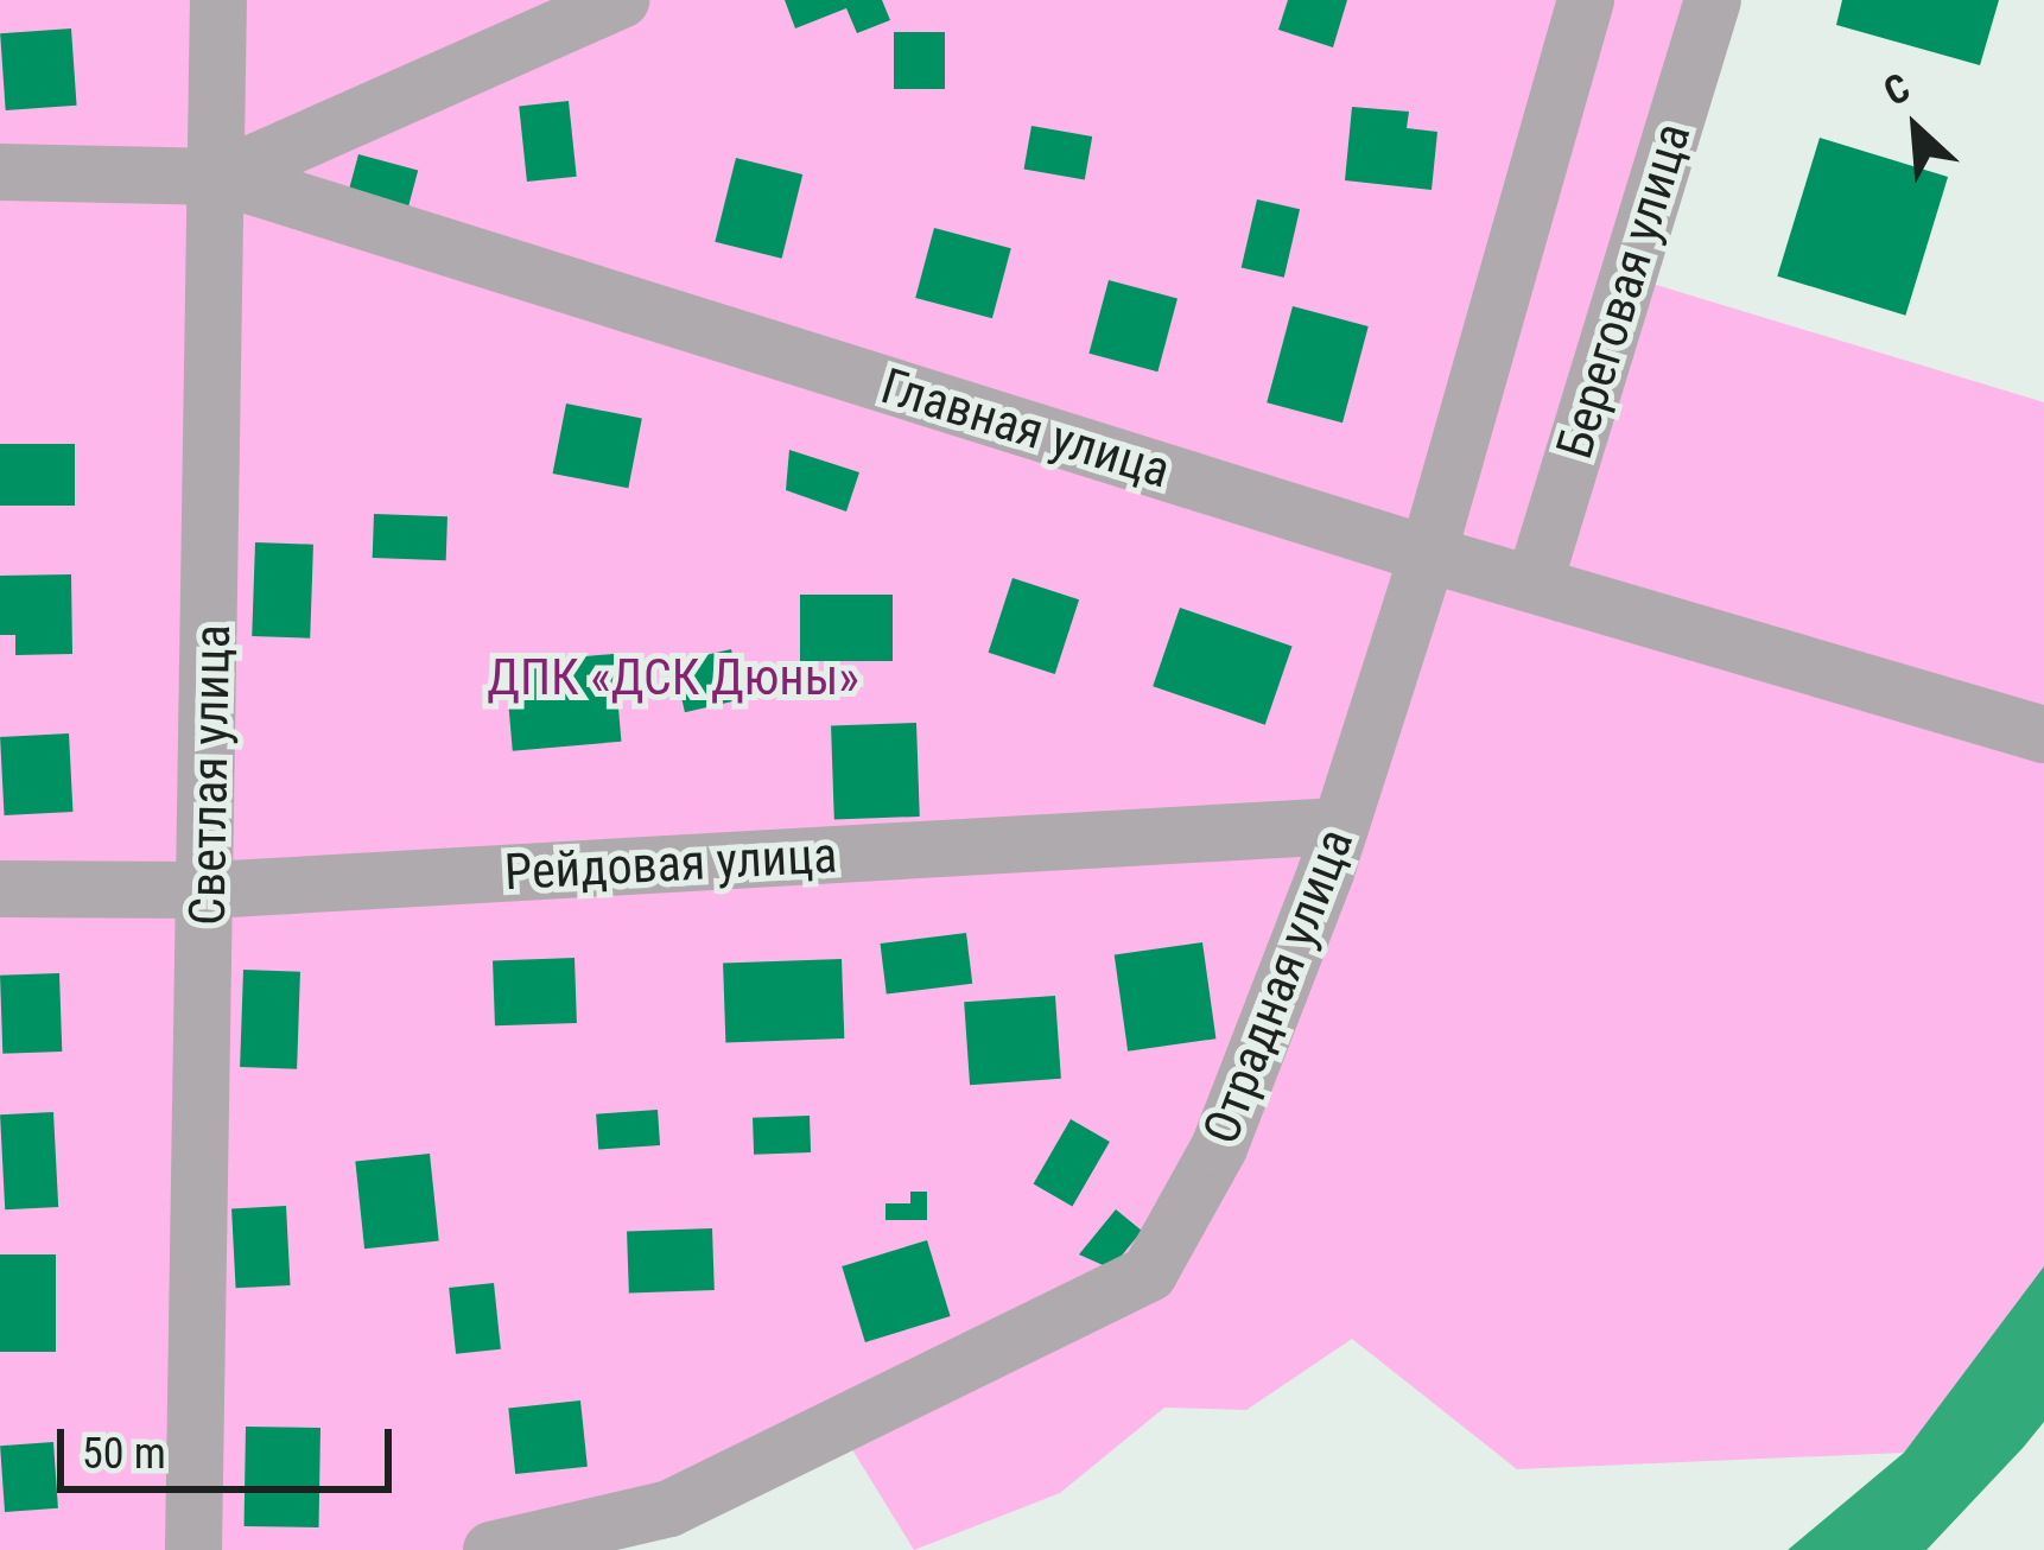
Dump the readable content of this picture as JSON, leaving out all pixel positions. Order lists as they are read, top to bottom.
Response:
{
  "streets": {
    "street": [
      "Береговая улица",
      "Главная улица",
      "Светлая улица",
      "Рейдовая улица",
      "Отрадная улица"
    ]
  },
  "crossings": [
    ["Береговая улица", "Главная улица"],
    ["Главная улица", "Светлая улица"],
    ["Главная улица", "Отрадная улица"],
    ["Светлая улица", "Рейдовая улица"],
    ["Рейдовая улица", "Отрадная улица"]
  ],
  "parks": ["ДПК «ДСК Дюны»"],
  "scale_bar": "50 m",
  "north": "top left"
}
